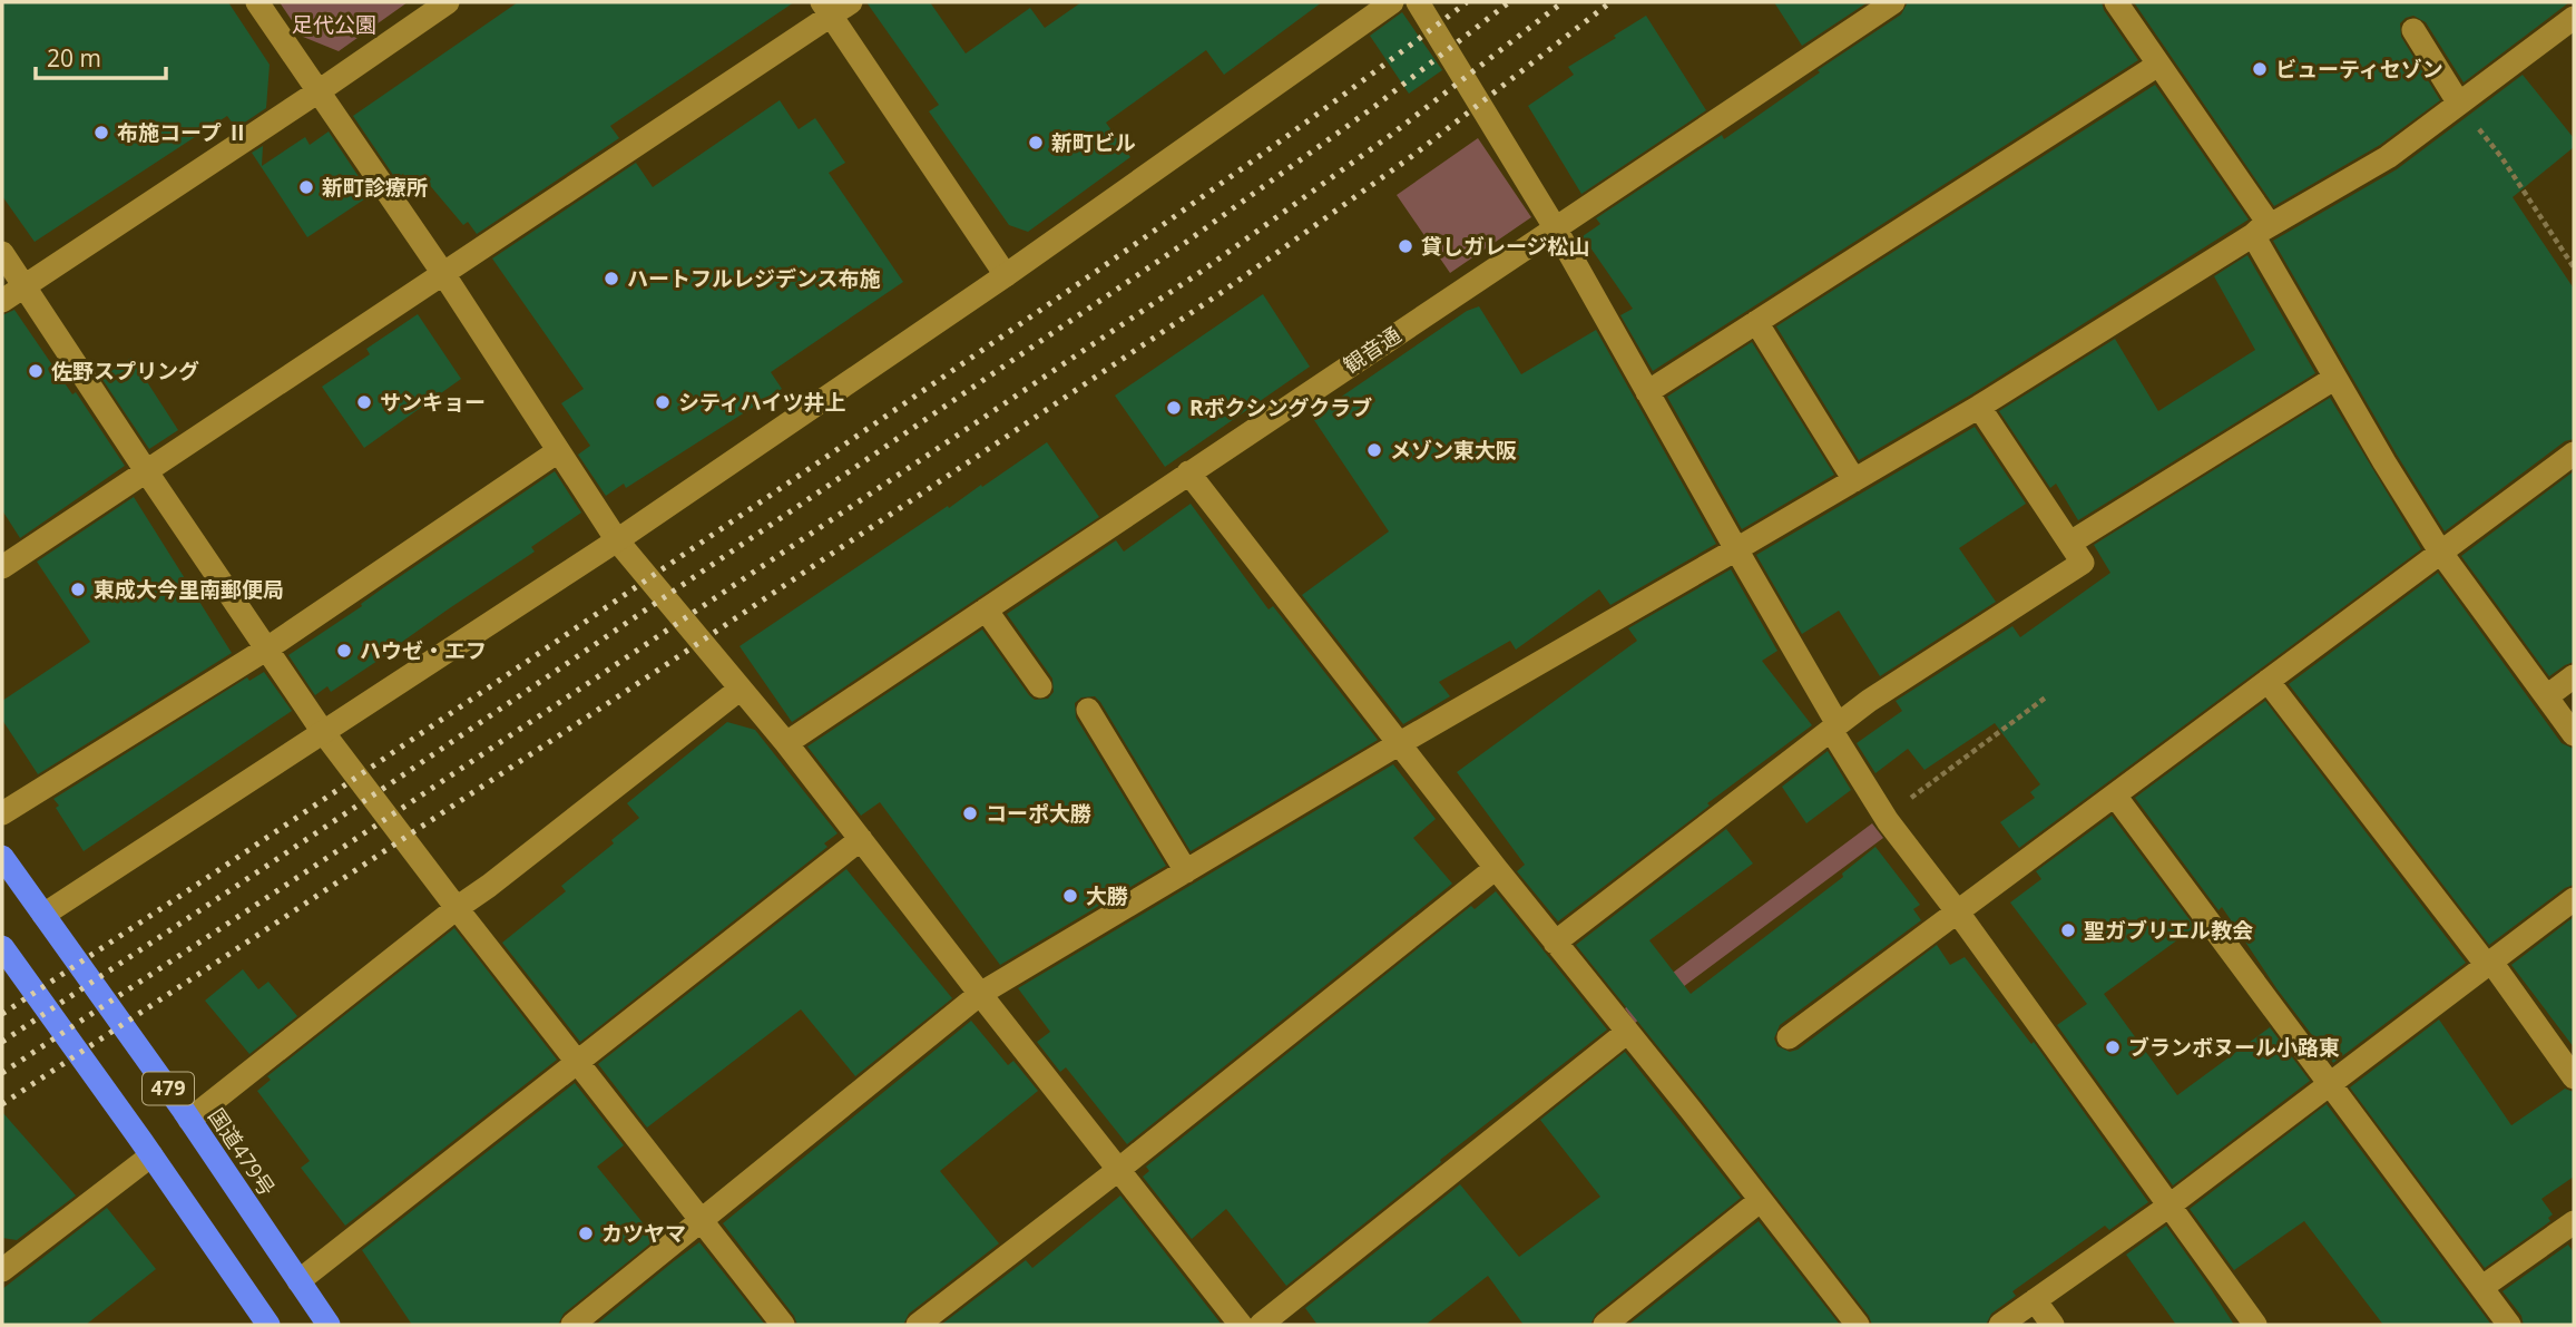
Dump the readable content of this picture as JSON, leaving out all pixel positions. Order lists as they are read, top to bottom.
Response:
{
  "streets": {
    "highway": ["479", "国道479号"],
    "street": ["観音通"]
  },
  "parks": ["足代公園"],
  "places": [
    "ビューティセゾン",
    "布施コープ Ⅱ",
    "新町ビル",
    "新町診療所",
    "貸しガレージ松山",
    "ハートフルレジデンス布施",
    "佐野スプリング",
    "サンキョー",
    "シティハイツ井上",
    "Rボクシングクラブ",
    "メゾン東大阪",
    "東成大今里南郵便局",
    "ハウゼ・エフ",
    "コーポ大勝",
    "大勝",
    "聖ガブリエル教会",
    "ブランボヌール小路東",
    "カツヤマ"
  ],
  "scale_bar": "20 m"
}
